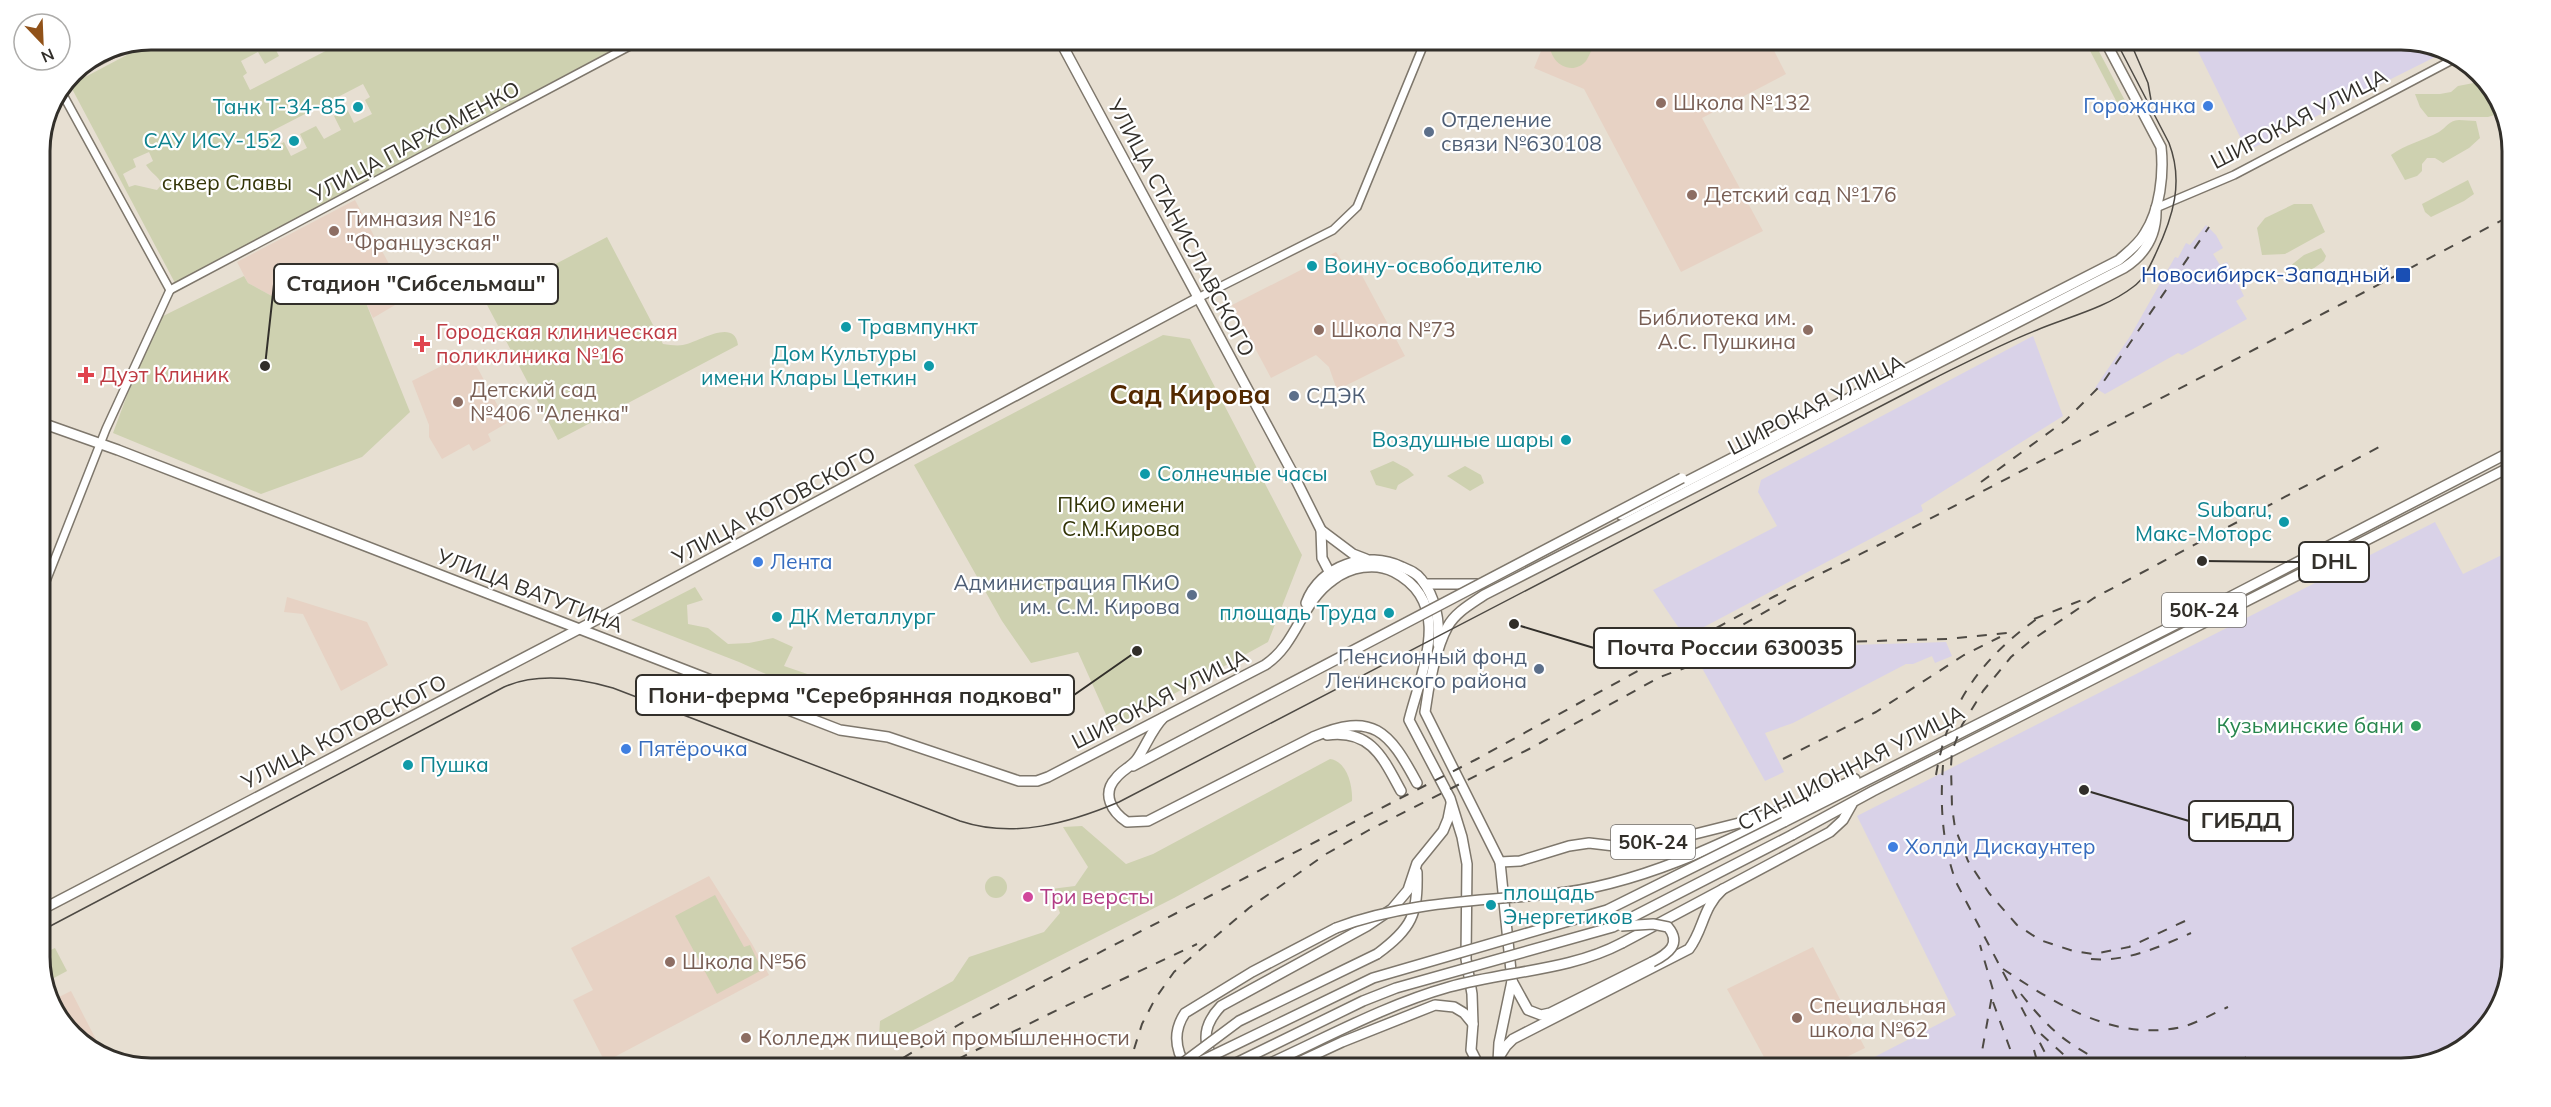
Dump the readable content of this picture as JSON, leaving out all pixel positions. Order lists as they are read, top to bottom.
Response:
{
  "streets": {
    "main road": [
      "ШИРОКАЯ УЛИЦА",
      "УЛИЦА СТАНИСЛАВСКОГО",
      "УЛИЦА КОТОВСКОГО",
      "УЛИЦА ВАТУТИНА",
      "50К-24",
      "СТАНЦИОННАЯ УЛИЦА"
    ],
    "street": ["УЛИЦА ПАРХОМЕНКО"]
  },
  "crossings": [
    ["ШИРОКАЯ УЛИЦА", "УЛИЦА ВАТУТИНА"],
    ["УЛИЦА СТАНИСЛАВСКОГО", "УЛИЦА КОТОВСКОГО"],
    ["УЛИЦА КОТОВСКОГО", "УЛИЦА ВАТУТИНА"],
    ["50К-24", "СТАНЦИОННАЯ УЛИЦА"]
  ],
  "districts": ["Сад Кирова"],
  "parks": ["сквер Славы", "ПКиО имени С.М.Кирова"],
  "places": {
    "other": [
      "Школа №132",
      "Горожанка",
      "Танк Т-34-85",
      "Отделение связи №630108",
      "САУ ИСУ-152",
      "Детский сад №176",
      "Гимназия №16 \"Французская\"",
      "Воину-освободителю",
      "Травмпункт",
      "Школа №73",
      "Библиотека им. А.С. Пушкина",
      "Стадион \"Сибсельмаш\"",
      "Дом Культуры имени Клары Цеткин",
      "СДЭК",
      "Детский сад №406 \"Аленка\"",
      "Воздушные шары",
      "Солнечные часы",
      "Subaru, Макс-Моторс",
      "DHL",
      "Лента",
      "Администрация ПКиО им. С.М. Кирова",
      "площадь Труда",
      "ДК Металлург",
      "Почта России 630035",
      "Пони-ферма \"Серебрянная подкова\"",
      "Пенсионный фонд Ленинского района",
      "Кузьминские бани",
      "Пятёрочка",
      "Пушка",
      "ГИБДД",
      "Холди Дискаунтер",
      "Три версты",
      "площадь Энергетиков",
      "Школа №56",
      "Специальная школа №62",
      "Колледж пищевой промышленности"
    ],
    "transit": ["Новосибирск-Западный"],
    "health": ["Городская клиническая поликлиника №16", "Дуэт Клиник"]
  },
  "north": "bottom right"
}
